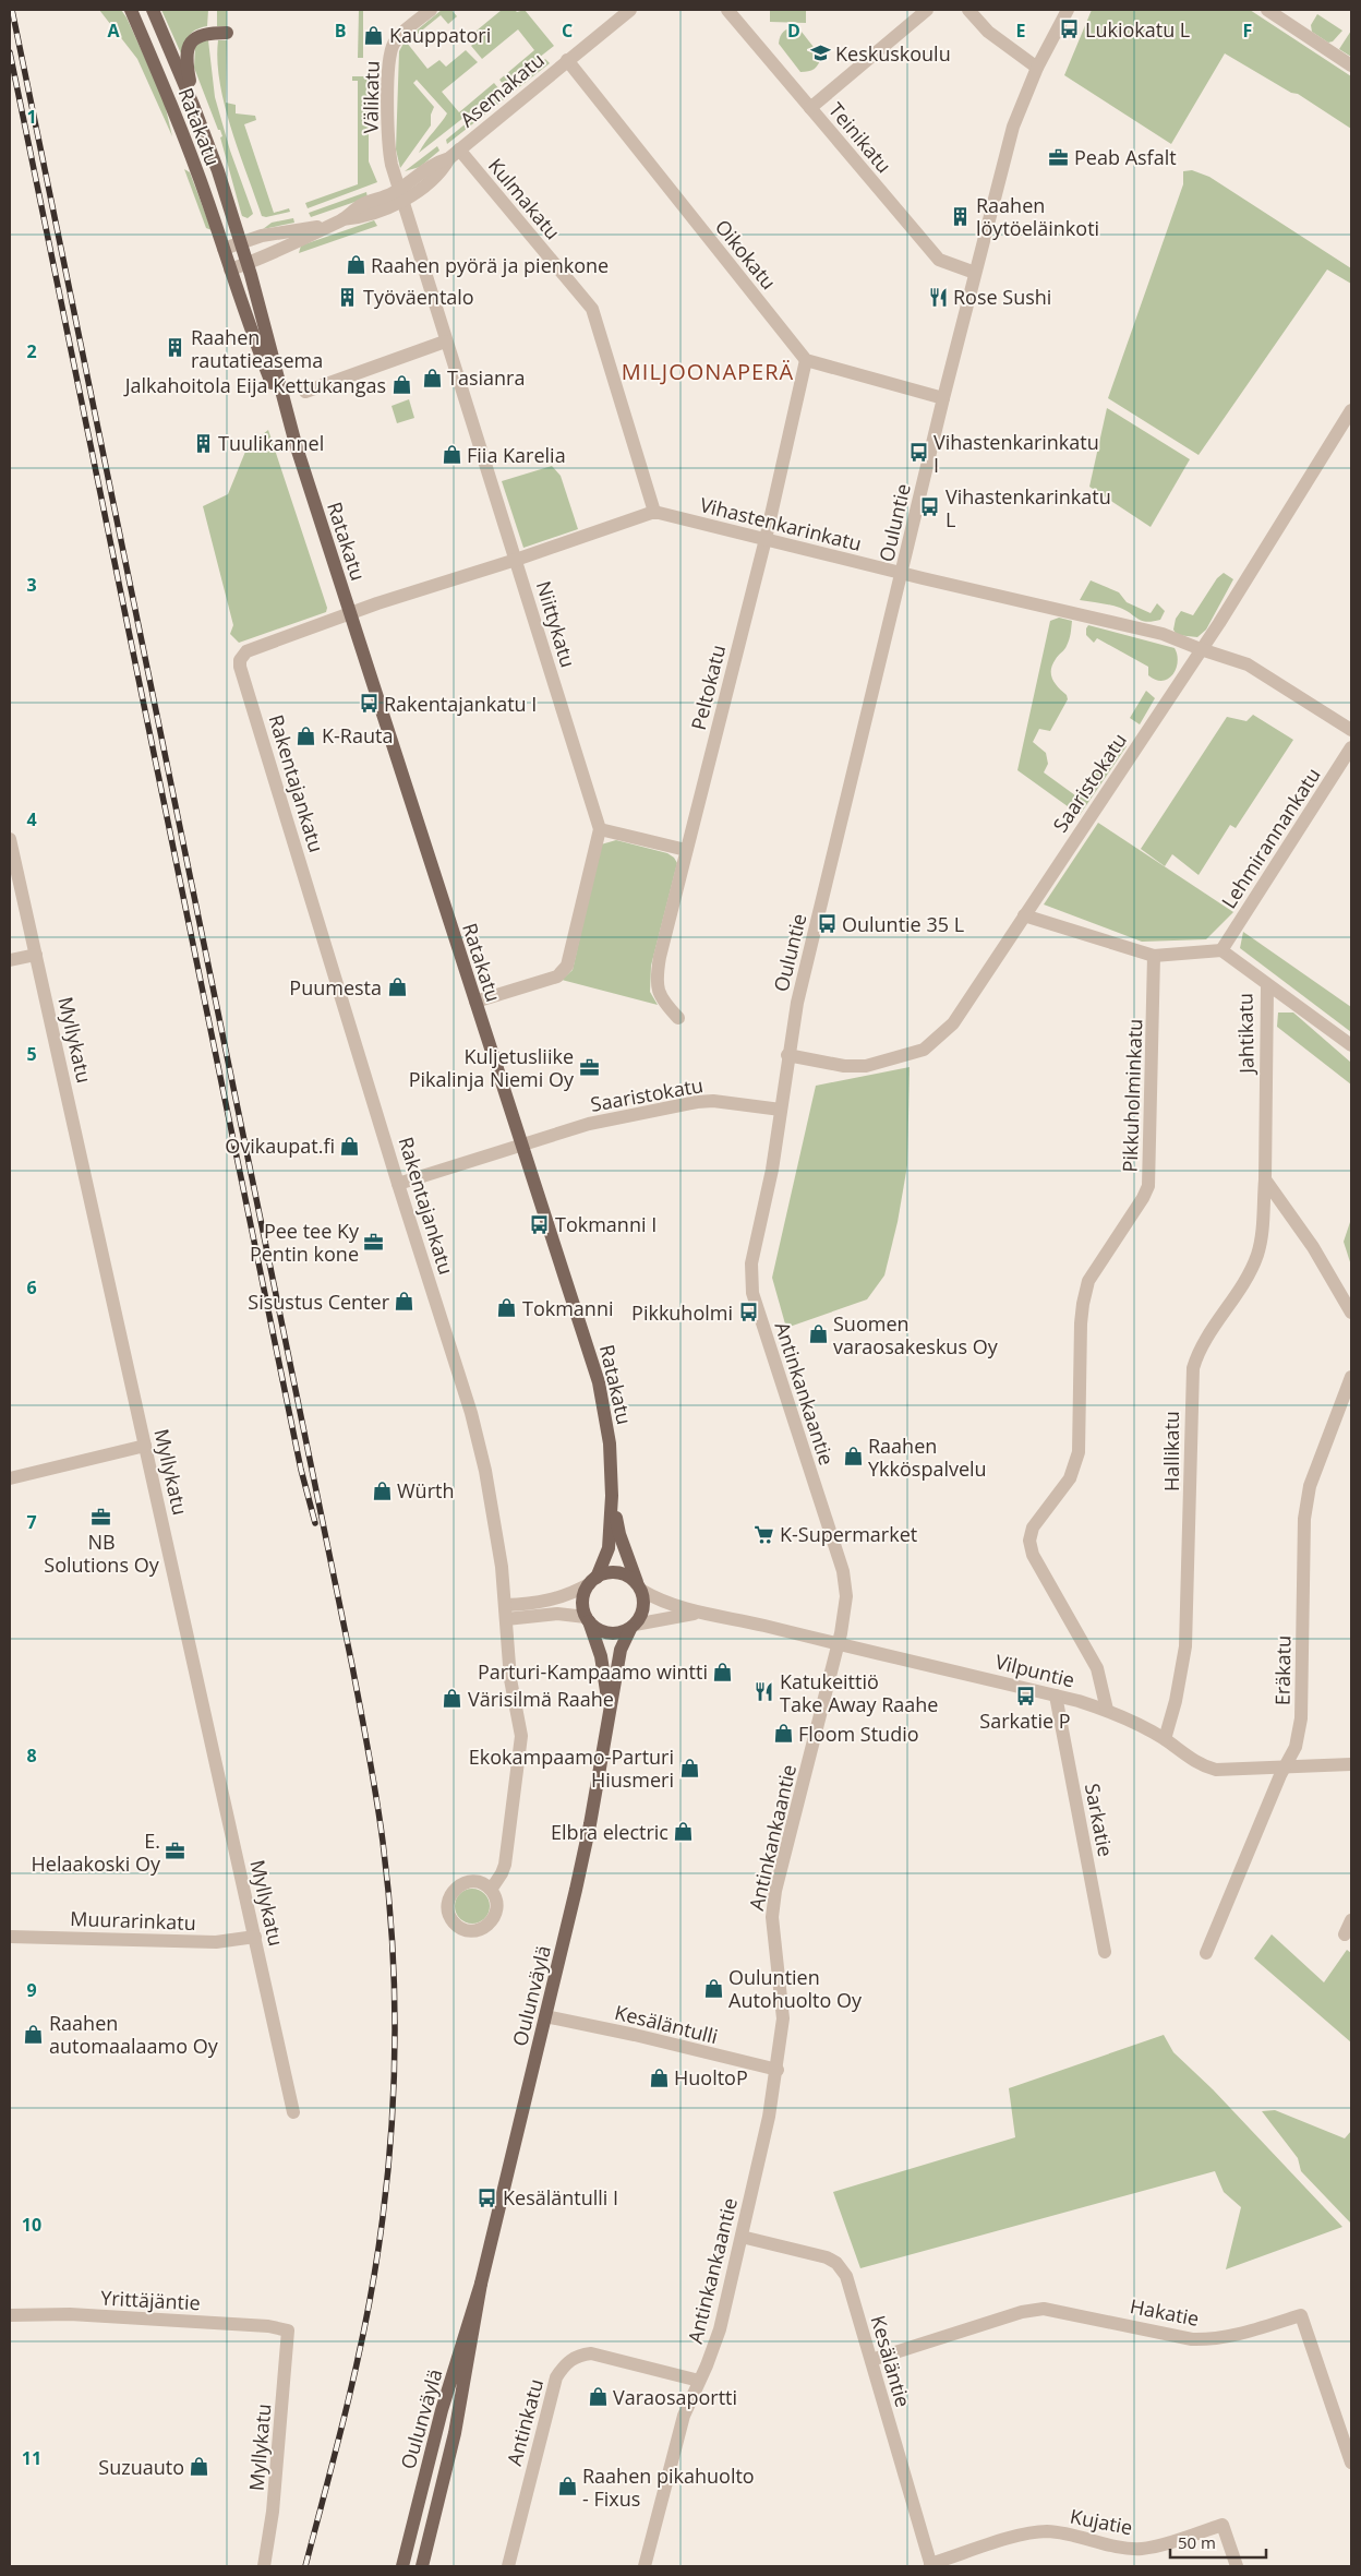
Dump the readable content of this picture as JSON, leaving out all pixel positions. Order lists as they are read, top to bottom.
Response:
{
  "streets": {
    "main road": ["Ratakatu", "Oulunväylä"],
    "street": [
      "Asemakatu",
      "Välikatu",
      "Teinikatu",
      "Kulmakatu",
      "Oikokatu",
      "Ouluntie",
      "Vihastenkarinkatu",
      "Niittykatu",
      "Peltokatu",
      "Saaristokatu",
      "Rakentajankatu",
      "Lehmirannankatu",
      "Jahtikatu",
      "Myllykatu",
      "Pikkuholminkatu",
      "Antinkankaantie",
      "Hallikatu",
      "Vilpuntie",
      "Eräkatu",
      "Sarkatie",
      "Muurarinkatu",
      "Kesäläntulli",
      "Yrittäjäntie",
      "Hakatie",
      "Kesäläntie",
      "Antinkatu",
      "Kujatie"
    ]
  },
  "crossings": [
    ["Asemakatu", "Välikatu"],
    ["Asemakatu", "Ratakatu"],
    ["Asemakatu", "Kulmakatu"],
    ["Asemakatu", "Oikokatu"],
    ["Asemakatu", "Niittykatu"],
    ["Välikatu", "Niittykatu"],
    ["Ratakatu", "Saaristokatu"],
    ["Ratakatu", "Rakentajankatu"],
    ["Ratakatu", "Vilpuntie"],
    ["Ratakatu", "Oulunväylä"],
    ["Teinikatu", "Ouluntie"],
    ["Kulmakatu", "Vihastenkarinkatu"],
    ["Oikokatu", "Peltokatu"],
    ["Ouluntie", "Vihastenkarinkatu"],
    ["Ouluntie", "Saaristokatu"],
    ["Ouluntie", "Antinkankaantie"],
    ["Vihastenkarinkatu", "Peltokatu"],
    ["Vihastenkarinkatu", "Saaristokatu"],
    ["Saaristokatu", "Rakentajankatu"],
    ["Saaristokatu", "Antinkankaantie"],
    ["Lehmirannankatu", "Jahtikatu"],
    ["Jahtikatu", "Hallikatu"],
    ["Myllykatu", "Muurarinkatu"],
    ["Myllykatu", "Yrittäjäntie"],
    ["Pikkuholminkatu", "Vilpuntie"],
    ["Antinkankaantie", "Vilpuntie"],
    ["Antinkankaantie", "Kesäläntulli"],
    ["Antinkankaantie", "Kesäläntie"],
    ["Antinkankaantie", "Antinkatu"],
    ["Hallikatu", "Vilpuntie"],
    ["Vilpuntie", "Eräkatu"],
    ["Vilpuntie", "Sarkatie"],
    ["Vilpuntie", "Oulunväylä"],
    ["Oulunväylä", "Kesäläntulli"],
    ["Hakatie", "Kesäläntie"],
    ["Kesäläntie", "Kujatie"]
  ],
  "districts": ["MILJOONAPERÄ"],
  "places": {
    "bus stop": [
      "Lukiokatu L",
      "Vihastenkarinkatu I",
      "Vihastenkarinkatu L",
      "Rakentajankatu I",
      "Ouluntie 35 L",
      "Tokmanni I",
      "Pikkuholmi",
      "Sarkatie P",
      "Kesäläntulli I"
    ],
    "shop": [
      "Kauppatori",
      "Raahen pyörä ja pienkone",
      "Tasianra",
      "Jalkahoitola Eija Kettukangas",
      "Fiia Karelia",
      "K-Rauta",
      "Puumesta",
      "Ovikaupat.fi",
      "Sisustus Center",
      "Tokmanni",
      "Suomen varaosakeskus Oy",
      "Raahen Ykköspalvelu",
      "Würth",
      "Parturi-Kampaamo wintti",
      "Värisilmä Raahe",
      "Floom Studio",
      "Ekokampaamo-Parturi Hiusmeri",
      "Elbra electric",
      "Ouluntien Autohuolto Oy",
      "Raahen automaalaamo Oy",
      "HuoltoP",
      "Varaosaportti",
      "Suzuauto",
      "Raahen pikahuolto - Fixus"
    ],
    "school or university": ["Keskuskoulu"],
    "office": [
      "Peab Asfalt",
      "Kuljetusliike Pikalinja Niemi Oy",
      "Pee tee Ky Pentin kone",
      "NB Solutions Oy",
      "E. Helaakoski Oy"
    ],
    "building": [
      "Raahen löytöeläinkoti",
      "Työväentalo",
      "Raahen rautatieasema",
      "Tuulikannel"
    ],
    "restaurant": ["Rose Sushi", "Katukeittiö Take Away Raahe"],
    "supermarket": ["K-Supermarket"]
  },
  "scale_bar": "50 m",
  "grid": {
    "columns": [
      "A",
      "B",
      "C",
      "D",
      "E",
      "F"
    ],
    "rows": [
      "1",
      "2",
      "3",
      "4",
      "5",
      "6",
      "7",
      "8",
      "9",
      "10",
      "11"
    ]
  }
}
